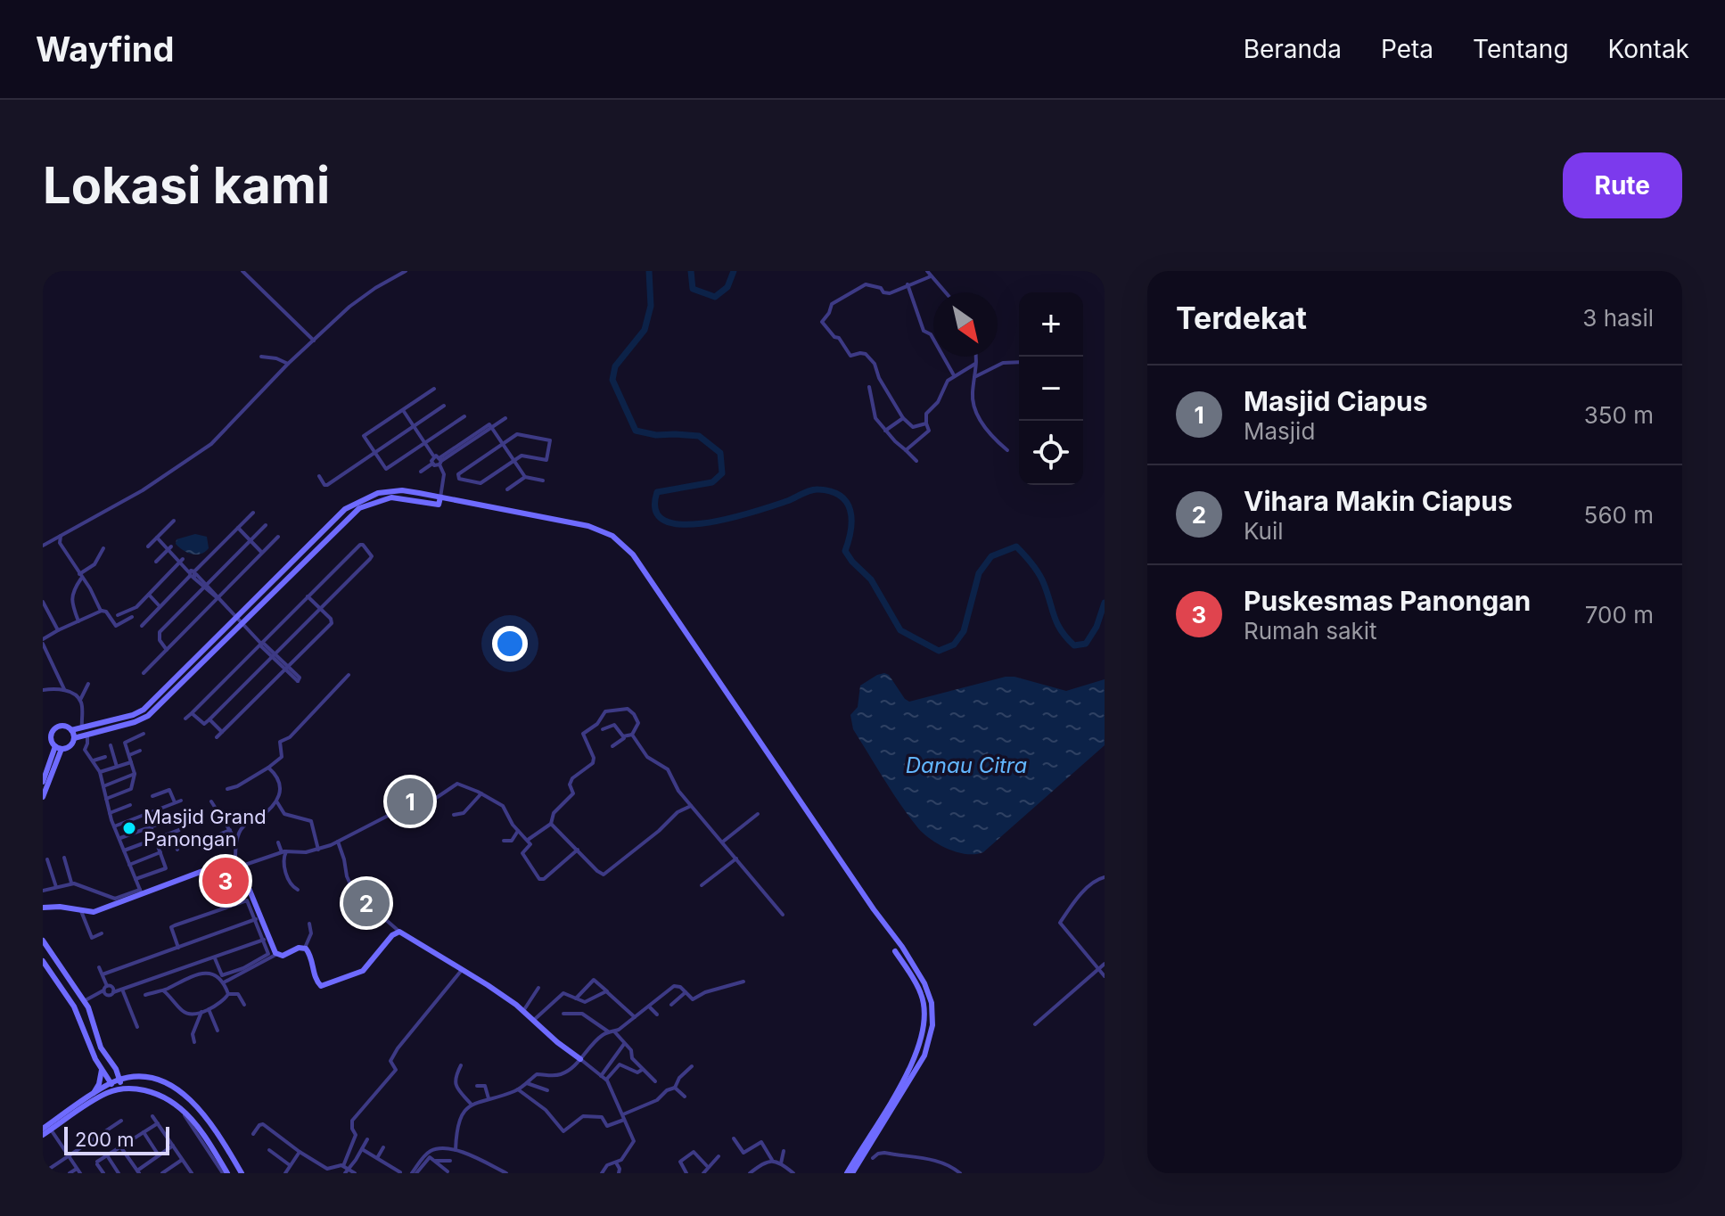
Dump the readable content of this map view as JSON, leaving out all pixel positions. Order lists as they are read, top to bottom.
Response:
{
  "water": ["Danau Citra"],
  "places": ["Masjid Grand Panongan"],
  "scale_bar": "200 m",
  "north": "bottom right",
  "page": {
    "header": "Wayfind",
    "nav": [
      "Beranda",
      "Peta",
      "Tentang",
      "Kontak"
    ],
    "buttons": "Rute",
    "title": "Lokasi kami",
    "heading": ["Terdekat", "3 hasil"],
    "map_buttons": ["+", "−"],
    "list": [
      {
        "mark": "1",
        "name": "Masjid Ciapus",
        "note": "Masjid",
        "value": "350 m"
      },
      {
        "mark": "2",
        "name": "Vihara Makin Ciapus",
        "note": "Kuil",
        "value": "560 m"
      },
      {
        "mark": "3",
        "name": "Puskesmas Panongan",
        "note": "Rumah sakit",
        "value": "700 m"
      }
    ],
    "pins": ["1", "3", "2"],
    "scale": "200 m"
  }
}
